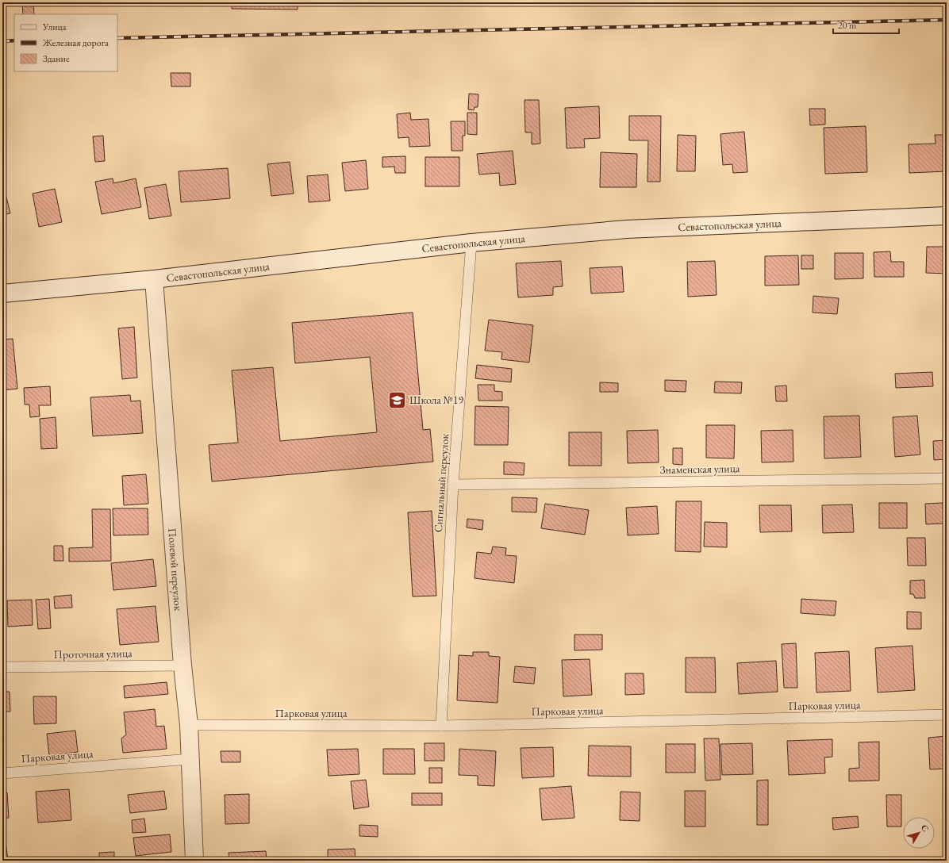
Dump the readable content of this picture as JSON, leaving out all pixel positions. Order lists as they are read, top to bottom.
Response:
{
  "streets": {
    "street": ["Севастопольская улица", "Полевой переулок"],
    "lane": [
      "Знаменская улица",
      "Сигнальный переулок",
      "Проточная улица",
      "Парковая улица"
    ]
  },
  "crossings": [
    ["Севастопольская улица", "Сигнальный переулок"],
    ["Севастопольская улица", "Полевой переулок"],
    ["Знаменская улица", "Сигнальный переулок"],
    ["Сигнальный переулок", "Парковая улица"],
    ["Полевой переулок", "Проточная улица"],
    ["Полевой переулок", "Парковая улица"]
  ],
  "places": {
    "school or university": ["Школа №19"]
  },
  "legend": ["Улица", "Железная дорога", "Здание"],
  "scale_bar": "20 m",
  "north": "top right"
}
